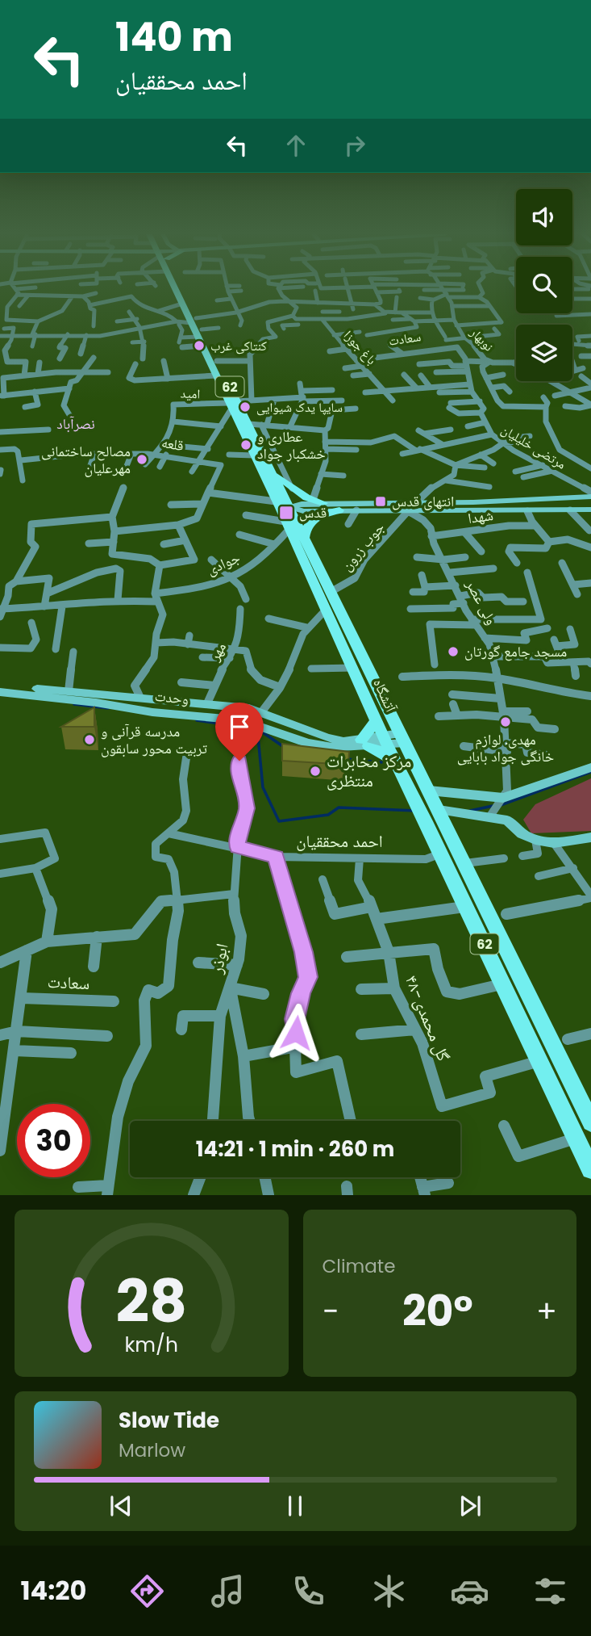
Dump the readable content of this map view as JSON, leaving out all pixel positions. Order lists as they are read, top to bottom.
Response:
{
  "streets": {
    "main road": ["62", "آتشگاه", "وحدت"],
    "street": [
      "سعادت",
      "نوبهار",
      "باغ جوزا",
      "امید",
      "قلعه",
      "مرتضی خلیلیان",
      "شهدا",
      "جوب زرون",
      "جوادی",
      "ولی عصر",
      "مهر",
      "احمد محققیان",
      "ابوذر",
      "۴۸-گل محمدی"
    ]
  },
  "crossings": [
    ["سعادت", "نوبهار"],
    ["سعادت", "باغ جوزا"],
    ["امید", "قلعه"],
    ["امید", "آتشگاه"],
    ["شهدا", "ولی عصر"],
    ["جوب زرون", "ولی عصر"],
    ["جوب زرون", "آتشگاه"],
    ["جوادی", "آتشگاه"],
    ["مهر", "وحدت"],
    ["آتشگاه", "وحدت"],
    ["آتشگاه", "احمد محققیان"],
    ["آتشگاه", "۴۸-گل محمدی"],
    ["احمد محققیان", "ابوذر"],
    ["احمد محققیان", "۴۸-گل محمدی"]
  ],
  "districts": ["نصرآباد"],
  "places": {
    "other": [
      "کنتاکی غرب",
      "سایپا یدک شیوایی",
      "عطاری و خشکبار جواد",
      "مصالح ساختمانی مهرعلیان",
      "مسجد جامع گورتان",
      "مهدی. لوازم خانگی جواد بابایی",
      "مدرسه قرآنی و تربیت محور سابقون",
      "مرکز مخابرات منتظری"
    ],
    "transit": ["انتهای قدس", "قدس"]
  },
  "page": {
    "turn": ["140 m", "احمد محققیان"],
    "limit": "30",
    "trip": "14:21 · 1 min · 260 m",
    "tile": "Climate",
    "heat": ["−", "20°", "+"],
    "song": ["Slow Tide", "Marlow"],
    "tabs": "14:20",
    "gauge": ["28", "km/h"]
  }
}
